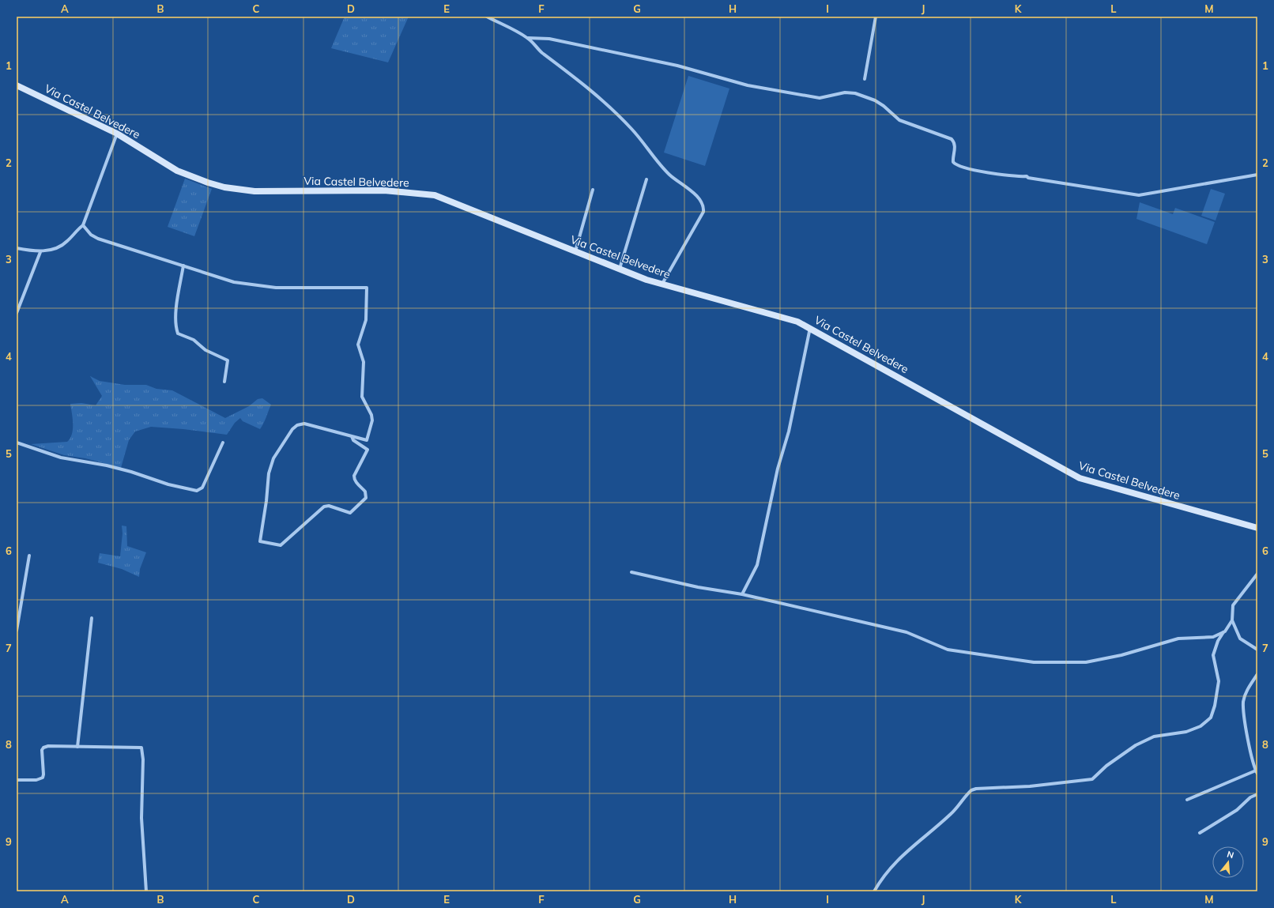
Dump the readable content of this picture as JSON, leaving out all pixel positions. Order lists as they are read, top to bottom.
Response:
{
  "streets": {
    "street": ["Via Castel Belvedere"]
  },
  "north": "top",
  "grid": {
    "columns": [
      "A",
      "B",
      "C",
      "D",
      "E",
      "F",
      "G",
      "H",
      "I",
      "J",
      "K",
      "L",
      "M"
    ],
    "rows": [
      "1",
      "2",
      "3",
      "4",
      "5",
      "6",
      "7",
      "8",
      "9"
    ]
  }
}
